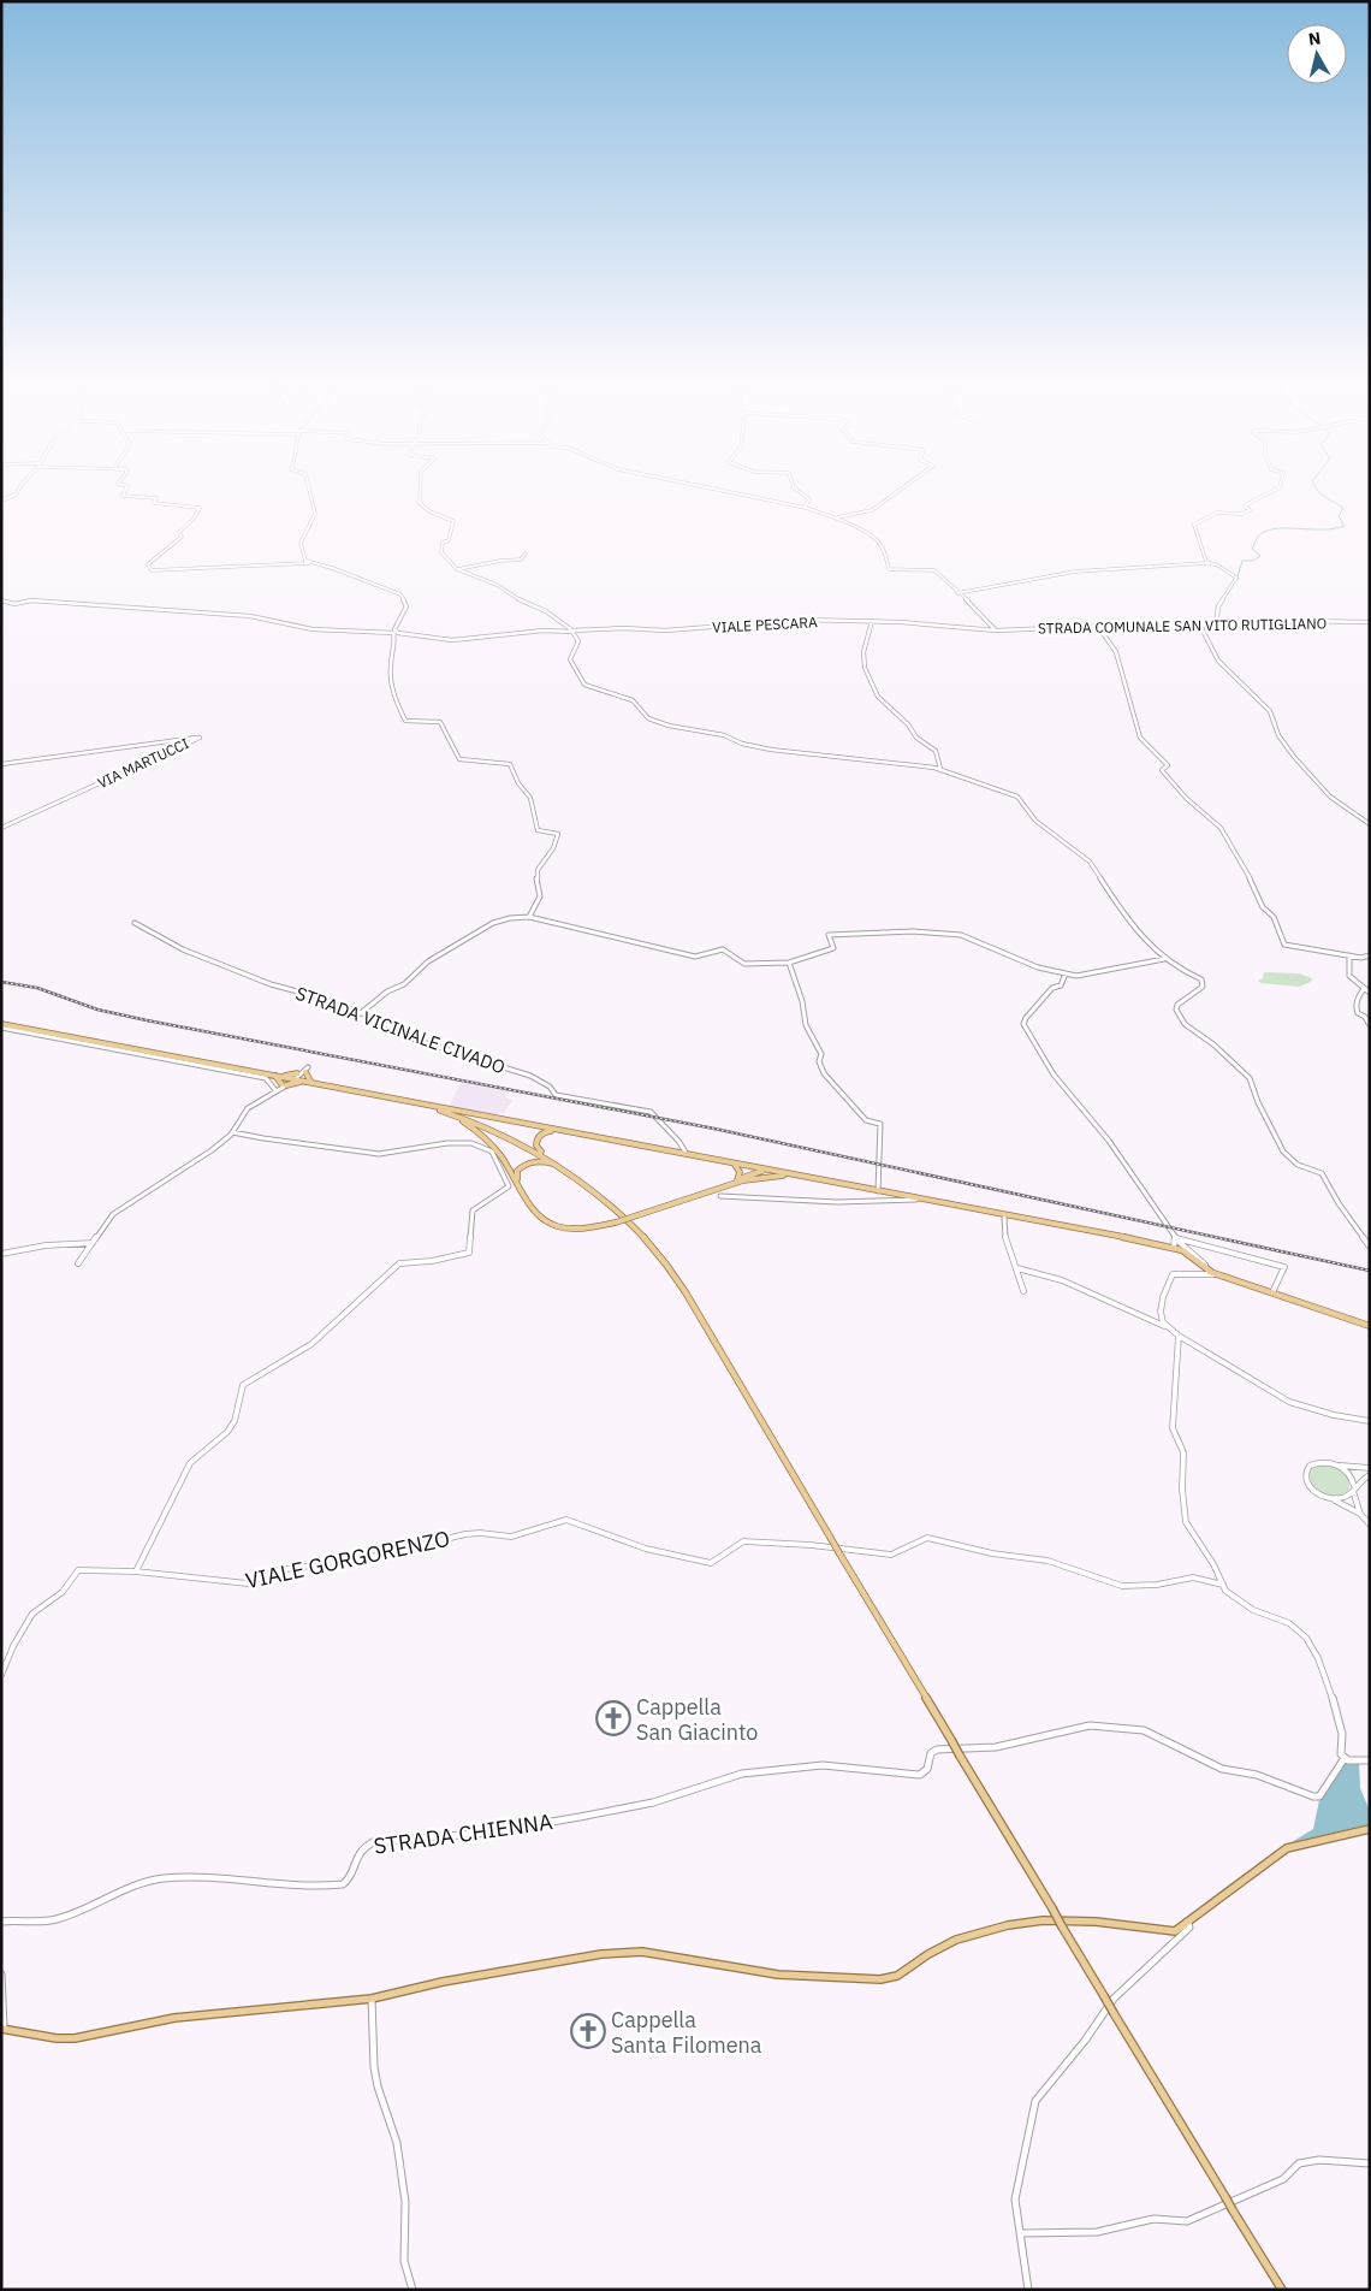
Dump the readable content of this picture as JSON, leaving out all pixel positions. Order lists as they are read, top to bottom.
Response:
{
  "streets": {
    "street": [
      "VIALE PESCARA",
      "STRADA COMUNALE SAN VITO RUTIGLIANO",
      "VIA MARTUCCI",
      "STRADA VICINALE CIVADO",
      "VIALE GORGORENZO",
      "STRADA CHIENNA"
    ]
  },
  "crossings": [
    ["VIALE PESCARA", "STRADA COMUNALE SAN VITO RUTIGLIANO"]
  ],
  "places": {
    "church": ["Cappella San Giacinto", "Cappella Santa Filomena"]
  },
  "north": "top"
}
